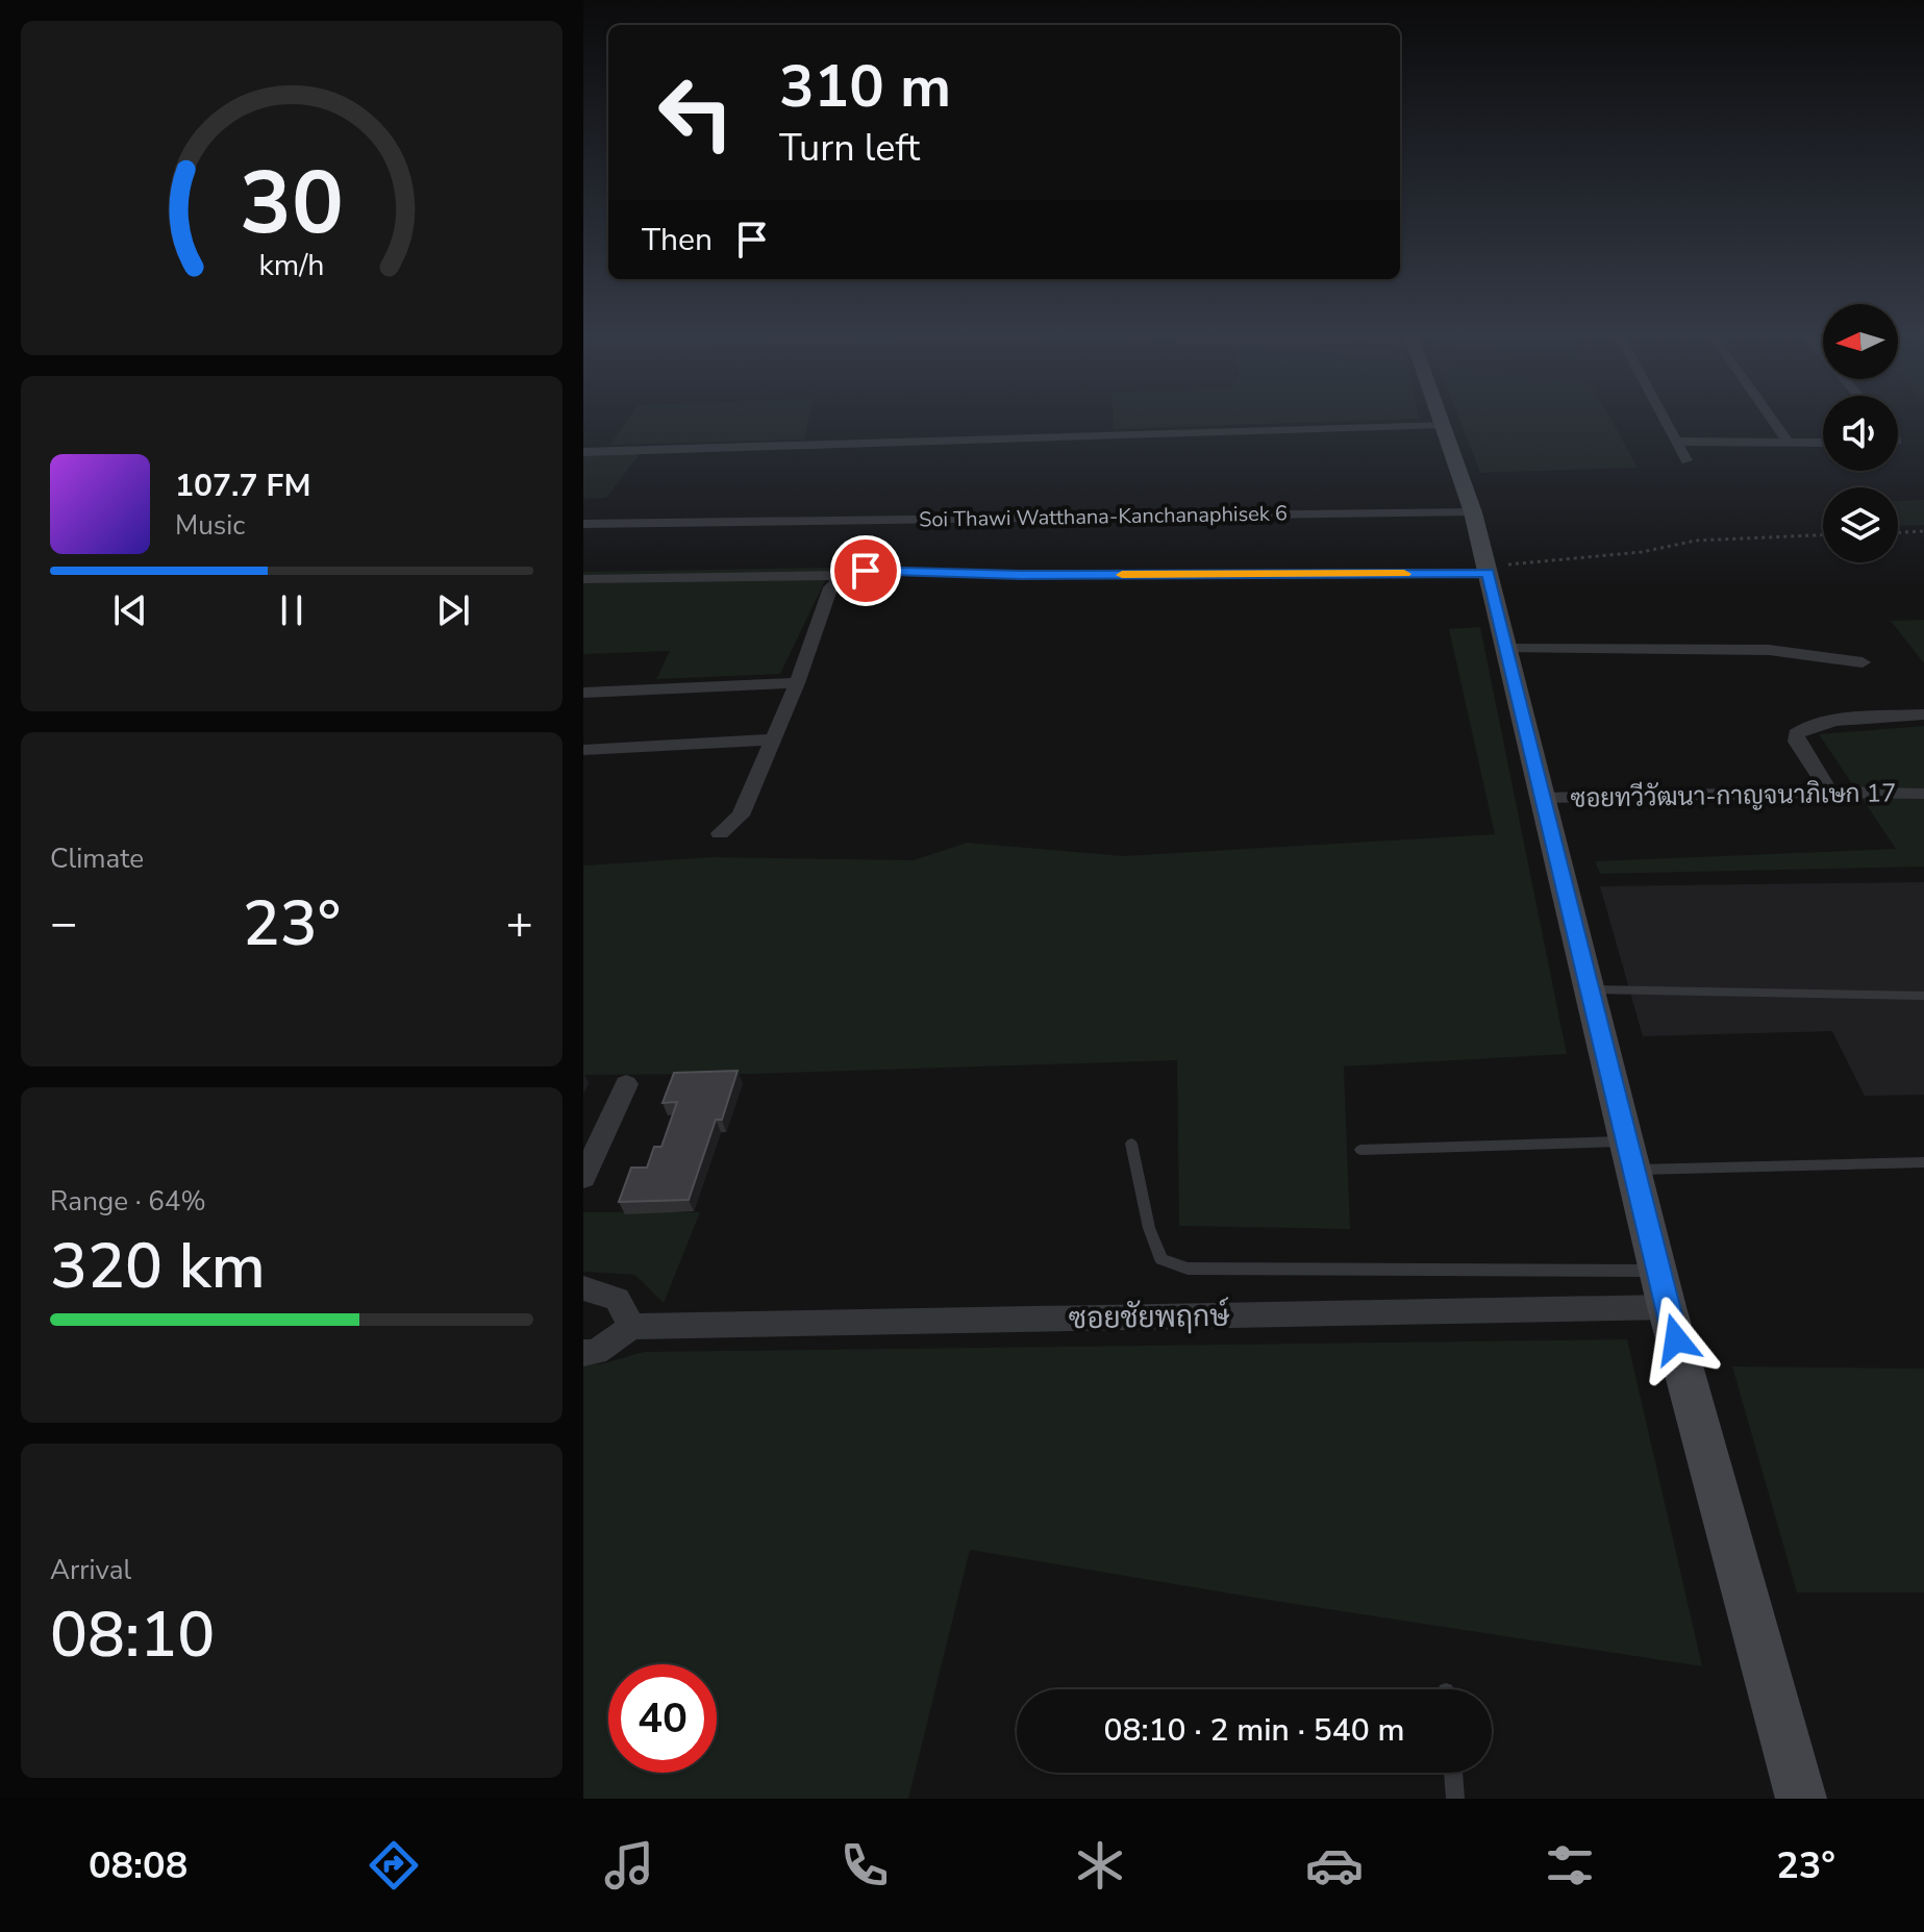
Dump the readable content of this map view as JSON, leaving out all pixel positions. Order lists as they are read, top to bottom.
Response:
{
  "streets": {
    "street": ["Soi Thawi Watthana-Kanchanaphisek 6", "ซอยทวีวัฒนา-กาญจนาภิเษก 17", "ซอยชัยพฤกษ์"]
  },
  "north": "left",
  "page": {
    "turn": ["310 m", "Turn left"],
    "then": "Then",
    "song": ["107.7 FM", "Music"],
    "tile": [
      "Climate",
      ["Range · 64%", "320 km"],
      ["Arrival", "08:10"]
    ],
    "heat": ["−", "23°", "+"],
    "limit": "40",
    "trip": "08:10 · 2 min · 540 m",
    "tabs": ["08:08", "23°"],
    "gauge": ["30", "km/h"]
  }
}
